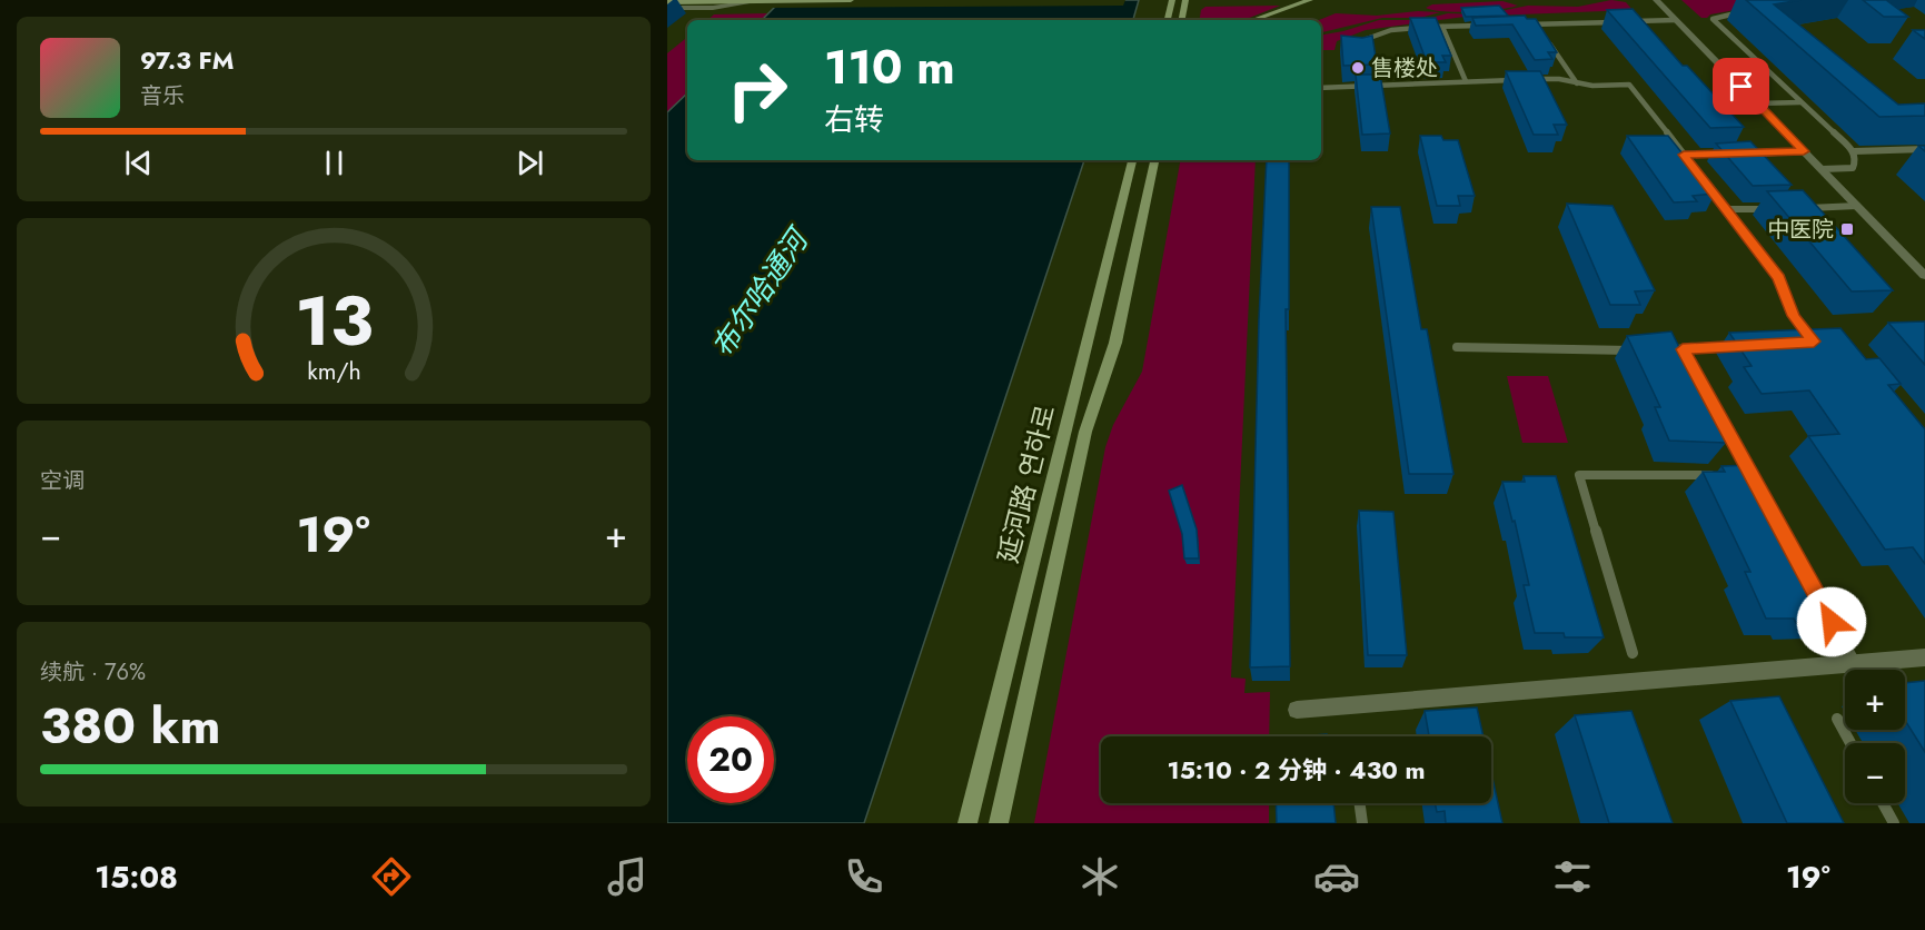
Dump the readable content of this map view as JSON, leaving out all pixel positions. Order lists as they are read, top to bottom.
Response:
{
  "streets": {
    "main road": ["延河路 연하로"]
  },
  "water": ["布尔哈通河"],
  "places": {
    "other": ["售楼处"],
    "transit": ["中医院"]
  },
  "page": {
    "turn": ["110 m", "右转"],
    "song": ["97.3 FM", "音乐"],
    "tile": [
      "空调",
      ["续航 · 76%", "380 km"]
    ],
    "heat": ["−", "19°", "+"],
    "map_buttons": ["+", "−"],
    "limit": "20",
    "trip": "15:10 · 2 分钟 · 430 m",
    "tabs": ["15:08", "19°"],
    "gauge": ["13", "km/h"]
  }
}
